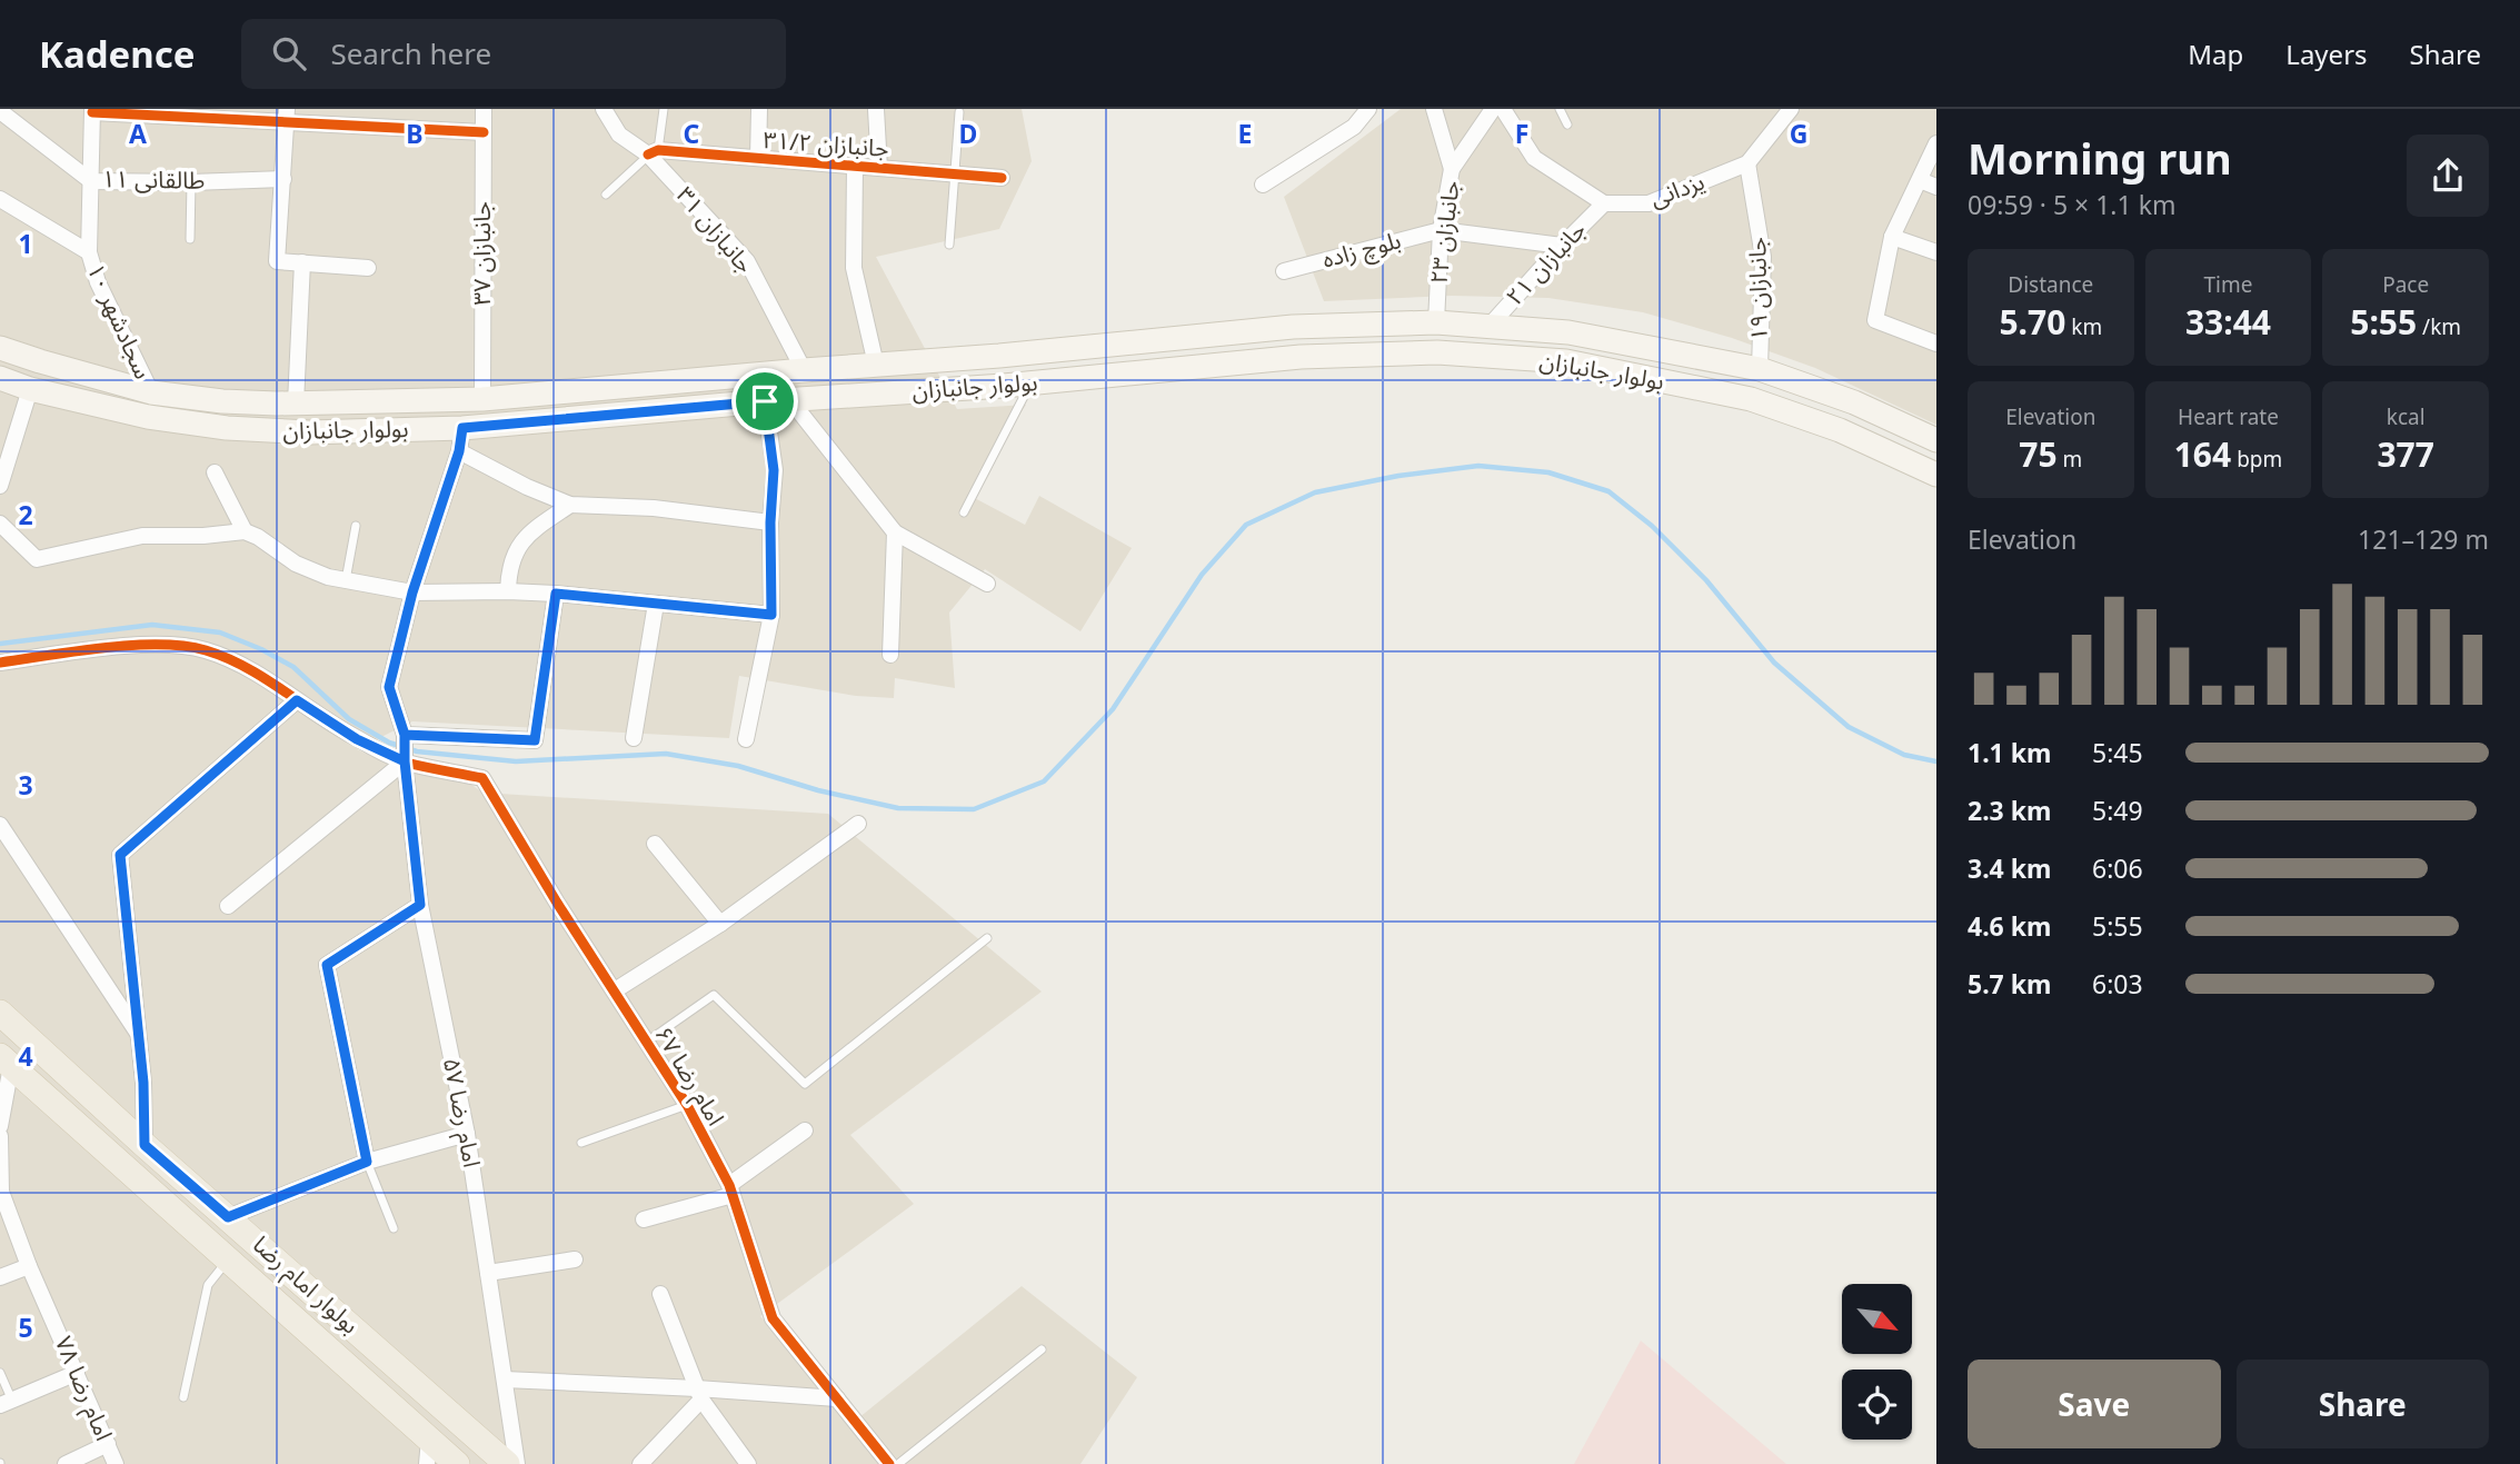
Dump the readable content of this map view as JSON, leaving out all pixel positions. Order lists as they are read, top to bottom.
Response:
{
  "streets": {
    "main road": ["بولوار جانبازان", "بولوار امام رضا"],
    "street": [
      "جانبازان ۳۱/۲",
      "طالقانی ۱۱",
      "یزدانی",
      "جانبازان ۳۱",
      "جانبازان ۲۳",
      "بلوچ زاده",
      "جانبازان ۳۷",
      "جانبازان ۲۱",
      "جانبازان ۱۹",
      "سجادشهر ۱۰",
      "امام رضا ۶۷",
      "امام رضا ۵۷",
      "امام رضا ۷۸"
    ]
  },
  "crossings": [
    ["جانبازان ۳۱/۲", "جانبازان ۳۱"],
    ["طالقانی ۱۱", "سجادشهر ۱۰"],
    ["یزدانی", "جانبازان ۲۱"],
    ["یزدانی", "جانبازان ۱۹"],
    ["جانبازان ۳۱", "بولوار جانبازان"],
    ["جانبازان ۲۳", "بلوچ زاده"],
    ["جانبازان ۲۳", "بولوار جانبازان"],
    ["جانبازان ۳۷", "بولوار جانبازان"],
    ["جانبازان ۲۱", "بولوار جانبازان"],
    ["جانبازان ۱۹", "بولوار جانبازان"],
    ["سجادشهر ۱۰", "بولوار جانبازان"],
    ["بولوار جانبازان", "امام رضا ۵۷"],
    ["امام رضا ۶۷", "امام رضا ۵۷"]
  ],
  "north": "bottom right",
  "page": {
    "header": "Kadence",
    "search": "Search here",
    "nav": ["Map", "Layers", "Share"],
    "heading": ["Morning run", "09:59 · 5 × 1.1 km"],
    "stats": [
      ["Distance", "5.70 km"],
      ["Time", "33:44"],
      ["Pace", "5:55 /km"],
      ["Elevation", "75 m"],
      ["Heart rate", "164 bpm"],
      ["kcal", "377"]
    ],
    "chart": ["Elevation", "121–129 m"],
    "list": [
      {
        "name": "1.1 km",
        "note": "5:45"
      },
      {
        "name": "2.3 km",
        "note": "5:49"
      },
      {
        "name": "3.4 km",
        "note": "6:06"
      },
      {
        "name": "4.6 km",
        "note": "5:55"
      },
      {
        "name": "5.7 km",
        "note": "6:03"
      }
    ],
    "buttons": ["Save", "Share"]
  },
  "grid": {
    "columns": [
      "A",
      "B",
      "C",
      "D",
      "E",
      "F",
      "G"
    ],
    "rows": [
      "1",
      "2",
      "3",
      "4",
      "5"
    ]
  }
}
